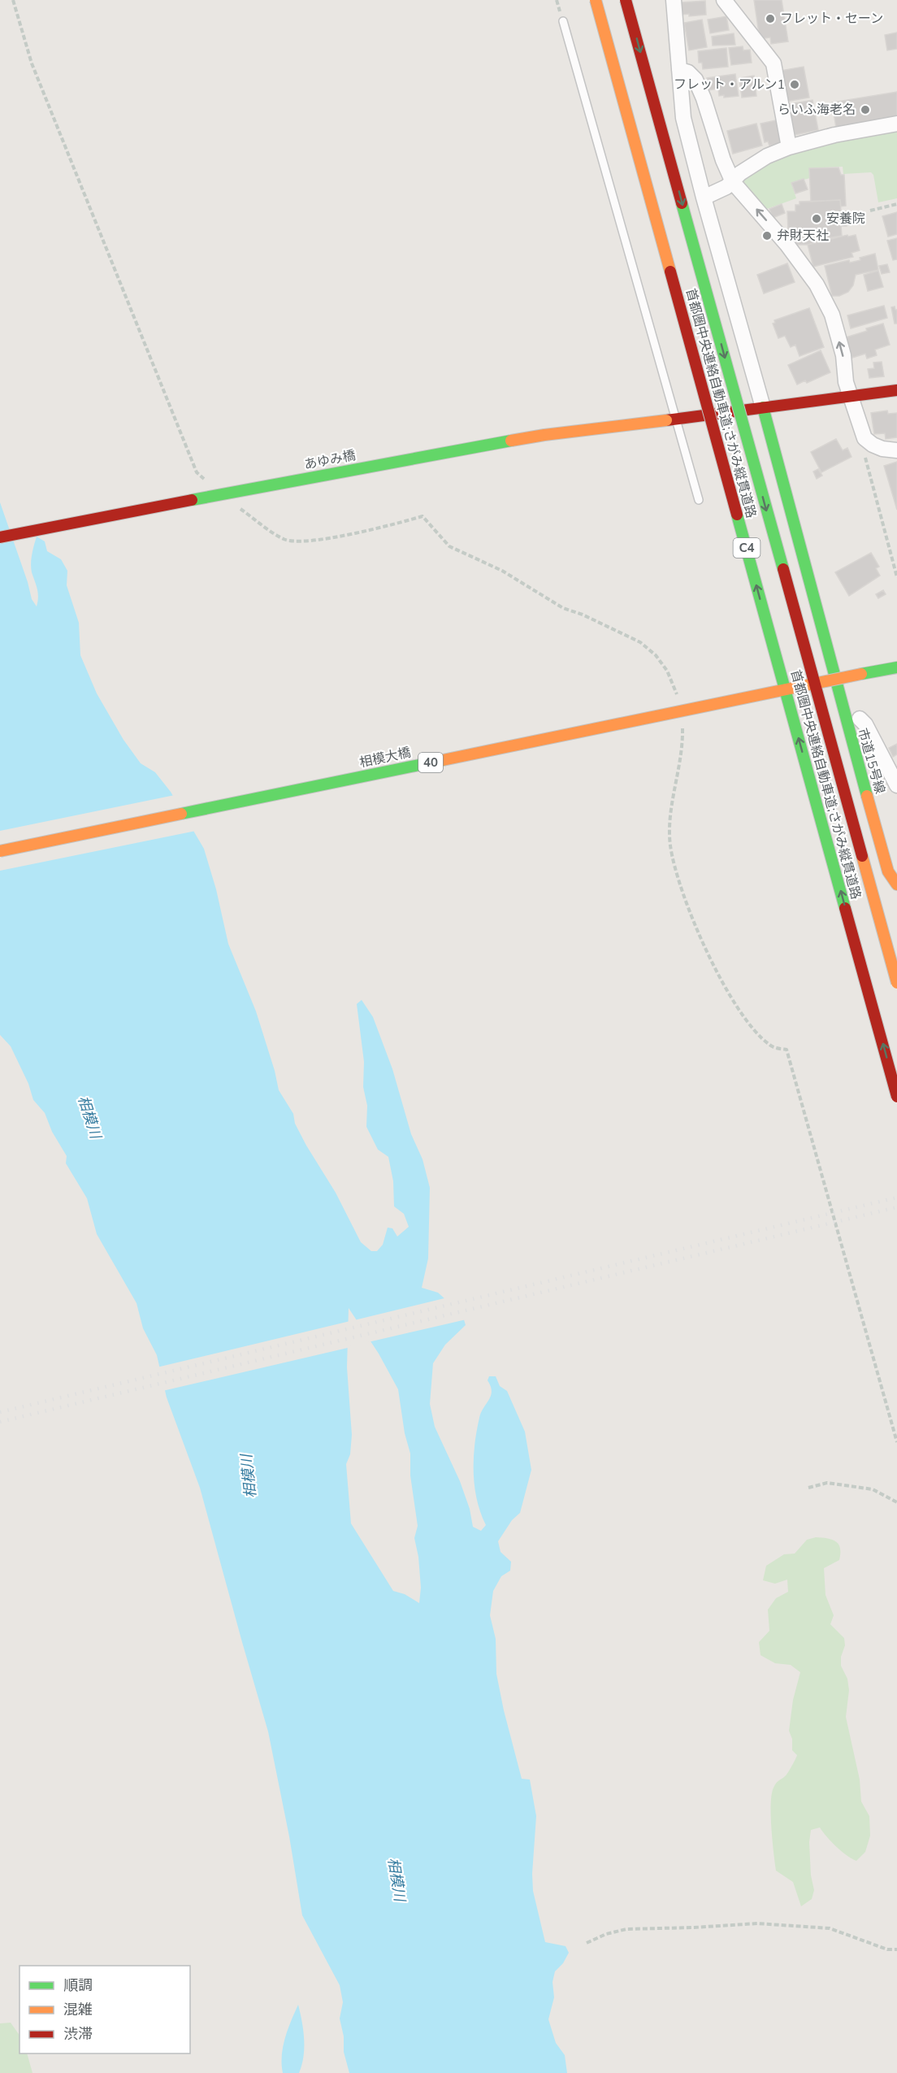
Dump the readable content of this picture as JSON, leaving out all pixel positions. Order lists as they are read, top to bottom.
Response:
{
  "streets": {
    "main road": [
      "首都圏中央連絡自動車道;さがみ縦貫道路",
      "あゆみ橋",
      "C4",
      "相模大橋",
      "市道15号線",
      "40"
    ]
  },
  "crossings": [
    ["あゆみ橋", "市道15号線"]
  ],
  "water": ["相模川"],
  "places": [
    "フレット・セーン",
    "フレット・アルン1",
    "らいふ海老名",
    "安養院",
    "弁財天社"
  ],
  "legend": ["順調", "混雑", "渋滞"]
}
